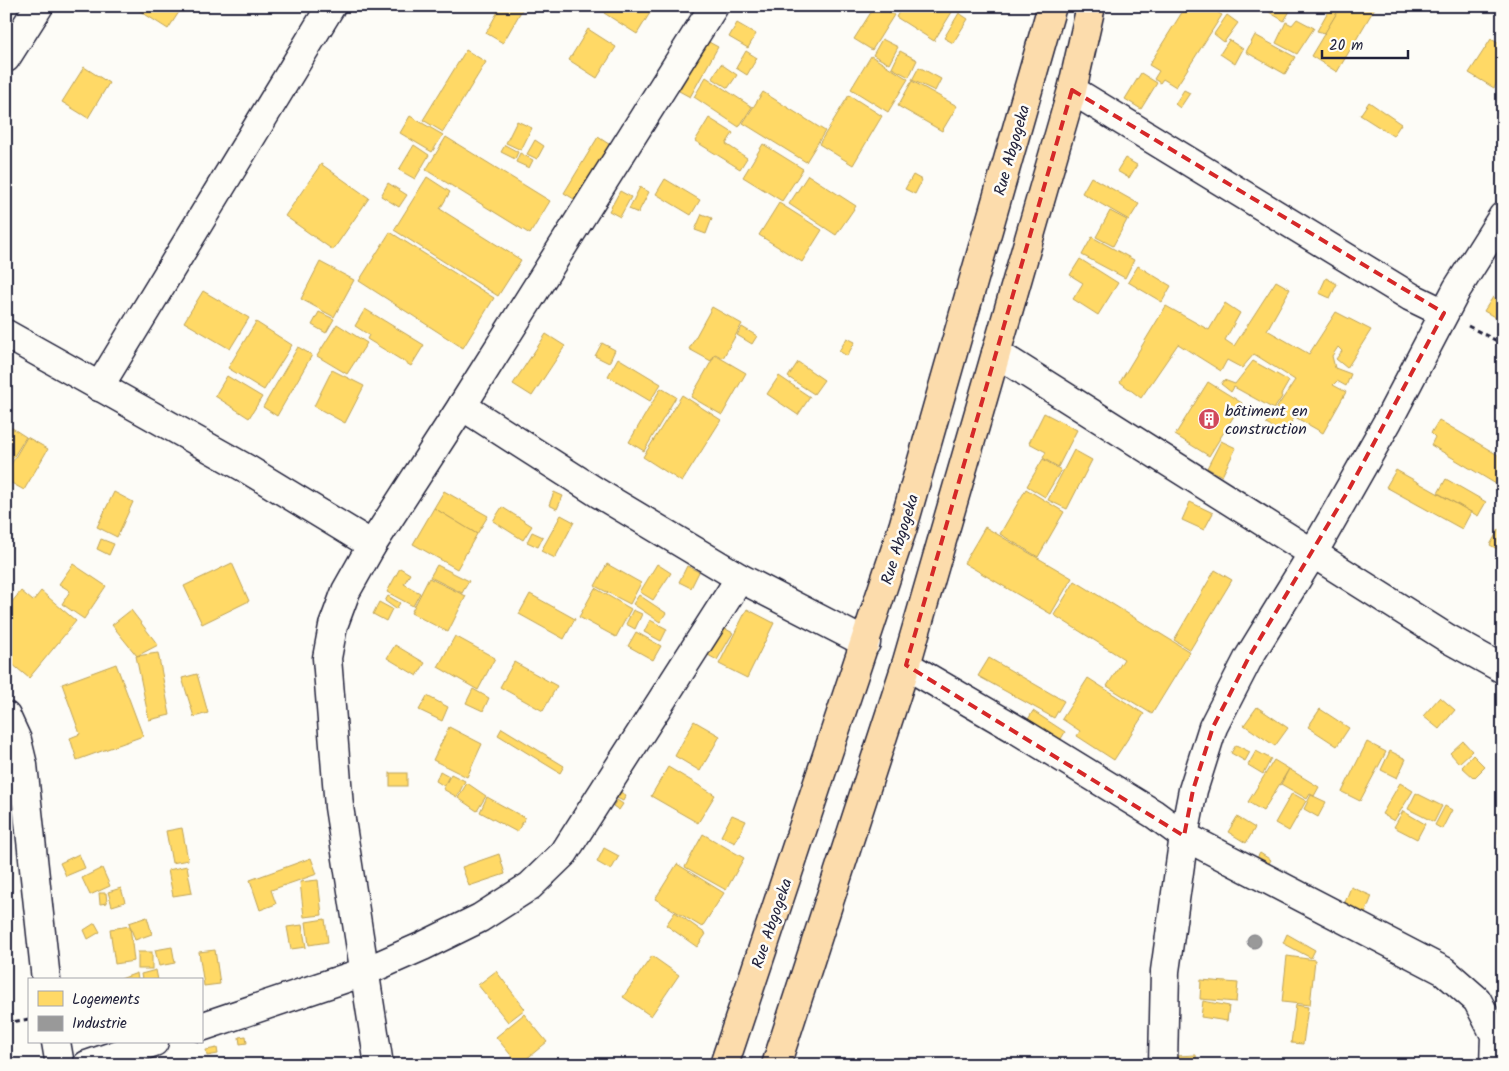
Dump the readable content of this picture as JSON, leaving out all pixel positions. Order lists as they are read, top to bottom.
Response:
{
  "streets": {
    "main road": ["Rue Abgogeka"]
  },
  "places": {
    "building": ["bâtiment en construction"]
  },
  "legend": ["Logements", "Industrie"],
  "scale_bar": "20 m"
}
